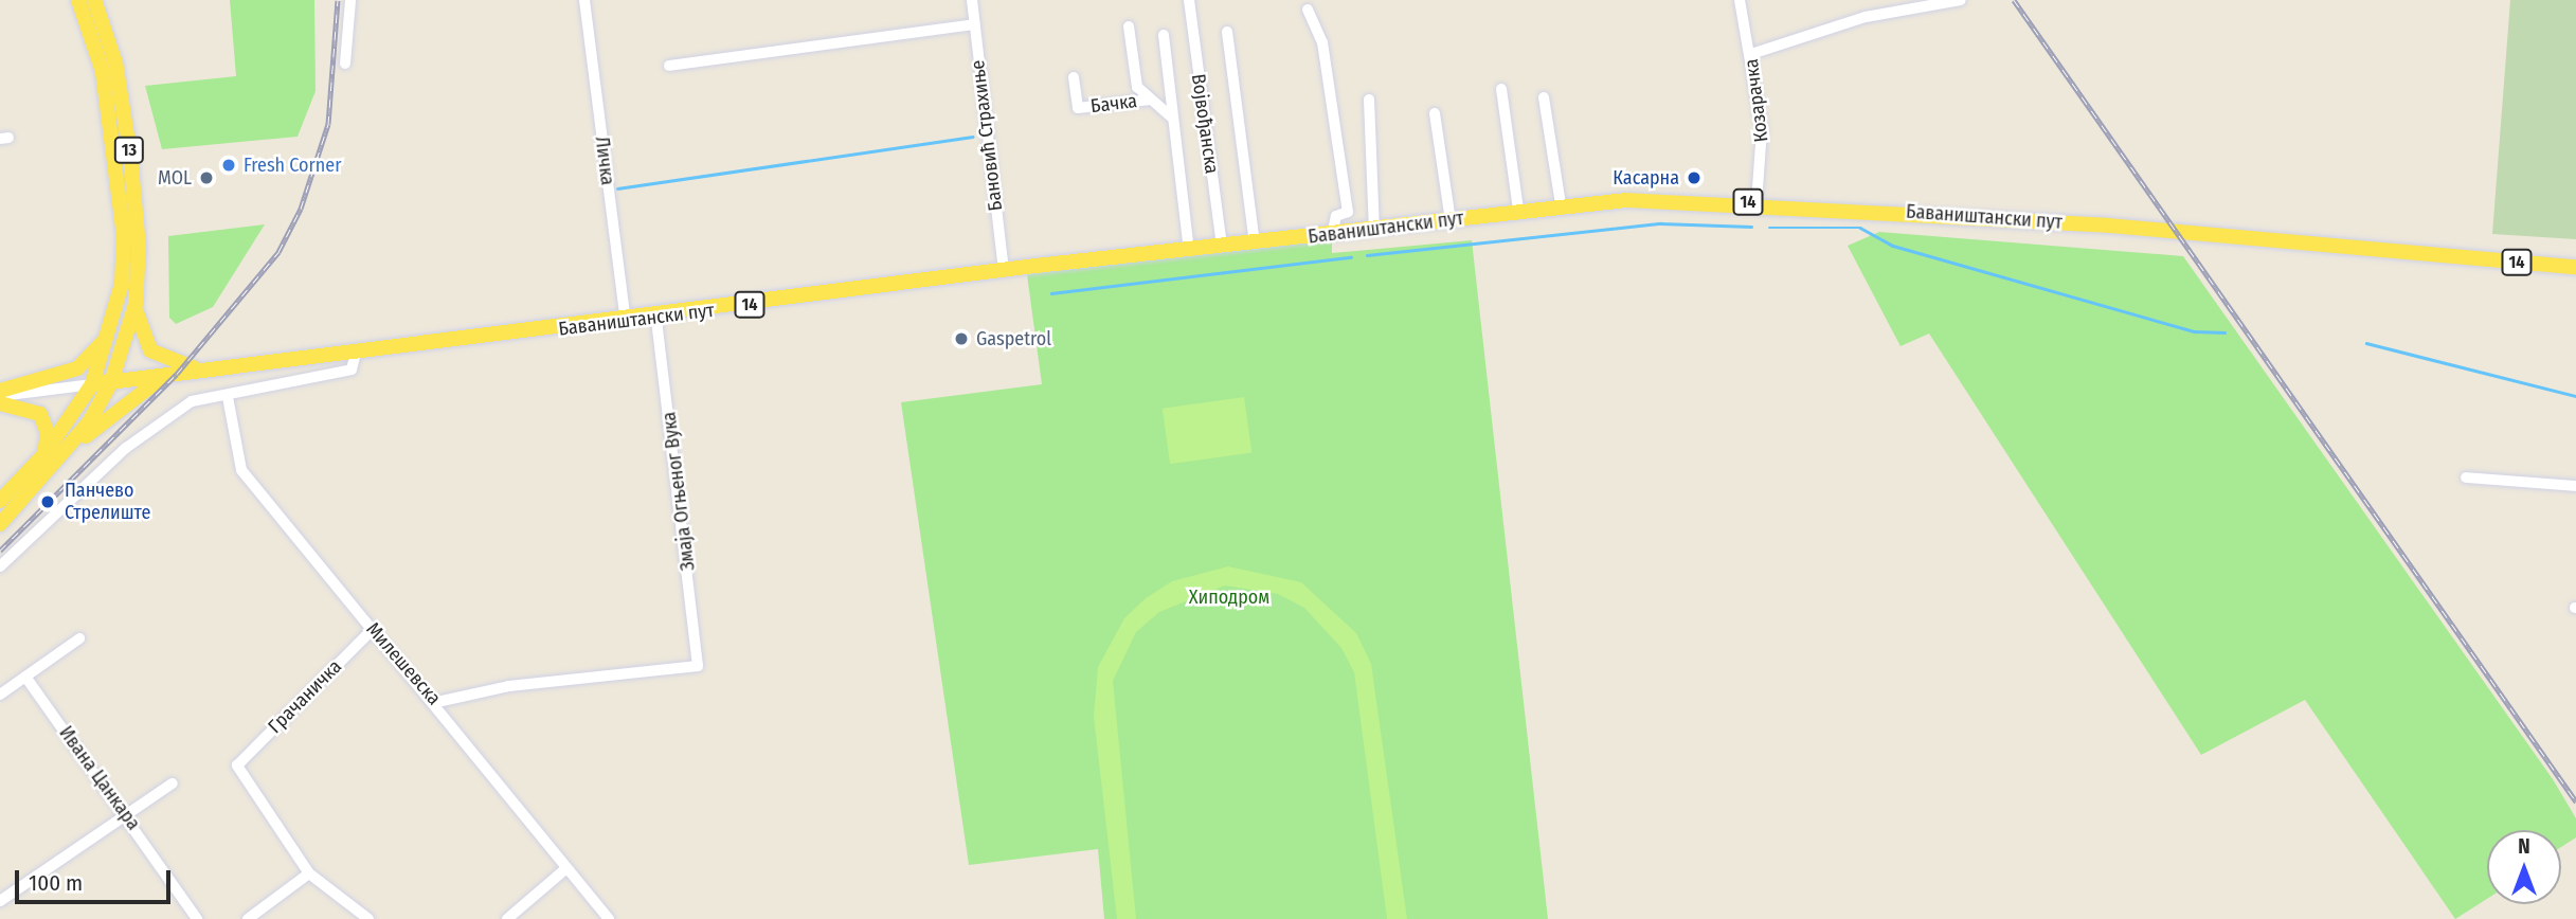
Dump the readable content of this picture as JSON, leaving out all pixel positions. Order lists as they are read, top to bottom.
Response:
{
  "streets": {
    "main road": ["13", "14", "Баваништански пут"],
    "street": [
      "Козарачка",
      "Бачка",
      "Војвођанска",
      "Бановић Страхиње",
      "Личка",
      "Змаја Огњеног Вука",
      "Милешевска",
      "Грачаничка",
      "Ивана Цанкара"
    ]
  },
  "crossings": [
    ["Козарачка", "Баваништански пут"],
    ["Војвођанска", "Баваништански пут"],
    ["Бановић Страхиње", "Баваништански пут"],
    ["13", "14"],
    ["Личка", "Баваништански пут"],
    ["14", "Баваништански пут"],
    ["Баваништански пут", "Змаја Огњеног Вука"],
    ["Змаја Огњеног Вука", "Милешевска"],
    ["Милешевска", "Грачаничка"]
  ],
  "parks": ["Хиподром"],
  "places": [
    "Fresh Corner",
    "MOL",
    "Касарна",
    "Gaspetrol",
    "Панчево Стрелиште"
  ],
  "scale_bar": "100 m",
  "north": "top"
}
